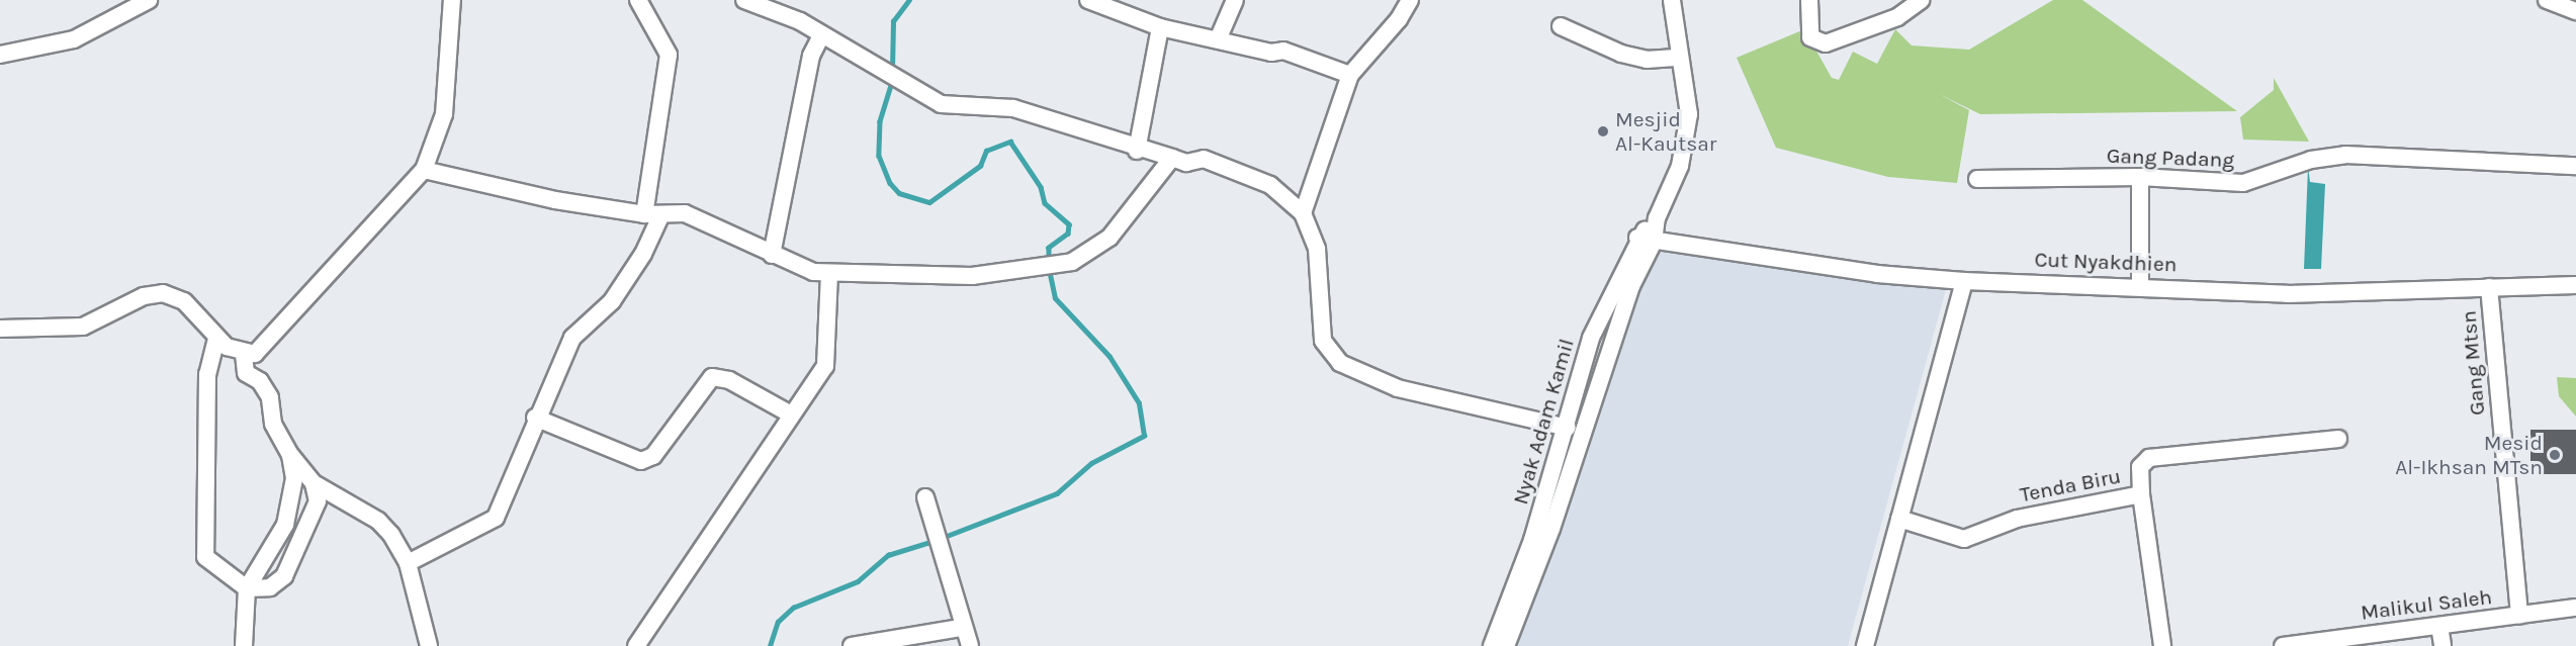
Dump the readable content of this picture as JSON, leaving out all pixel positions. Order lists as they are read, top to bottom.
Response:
{
  "streets": {
    "street": [
      "Gang Padang",
      "Cut Nyakdhien",
      "Gang Mtsn",
      "Nyak Adam Kamil",
      "Tenda Biru",
      "Malikul Saleh"
    ]
  },
  "crossings": [
    ["Cut Nyakdhien", "Gang Mtsn"],
    ["Cut Nyakdhien", "Nyak Adam Kamil"],
    ["Gang Mtsn", "Malikul Saleh"]
  ],
  "places": ["Mesjid Al-Kautsar", "Mesid Al-Ikhsan MTsn"]
}
